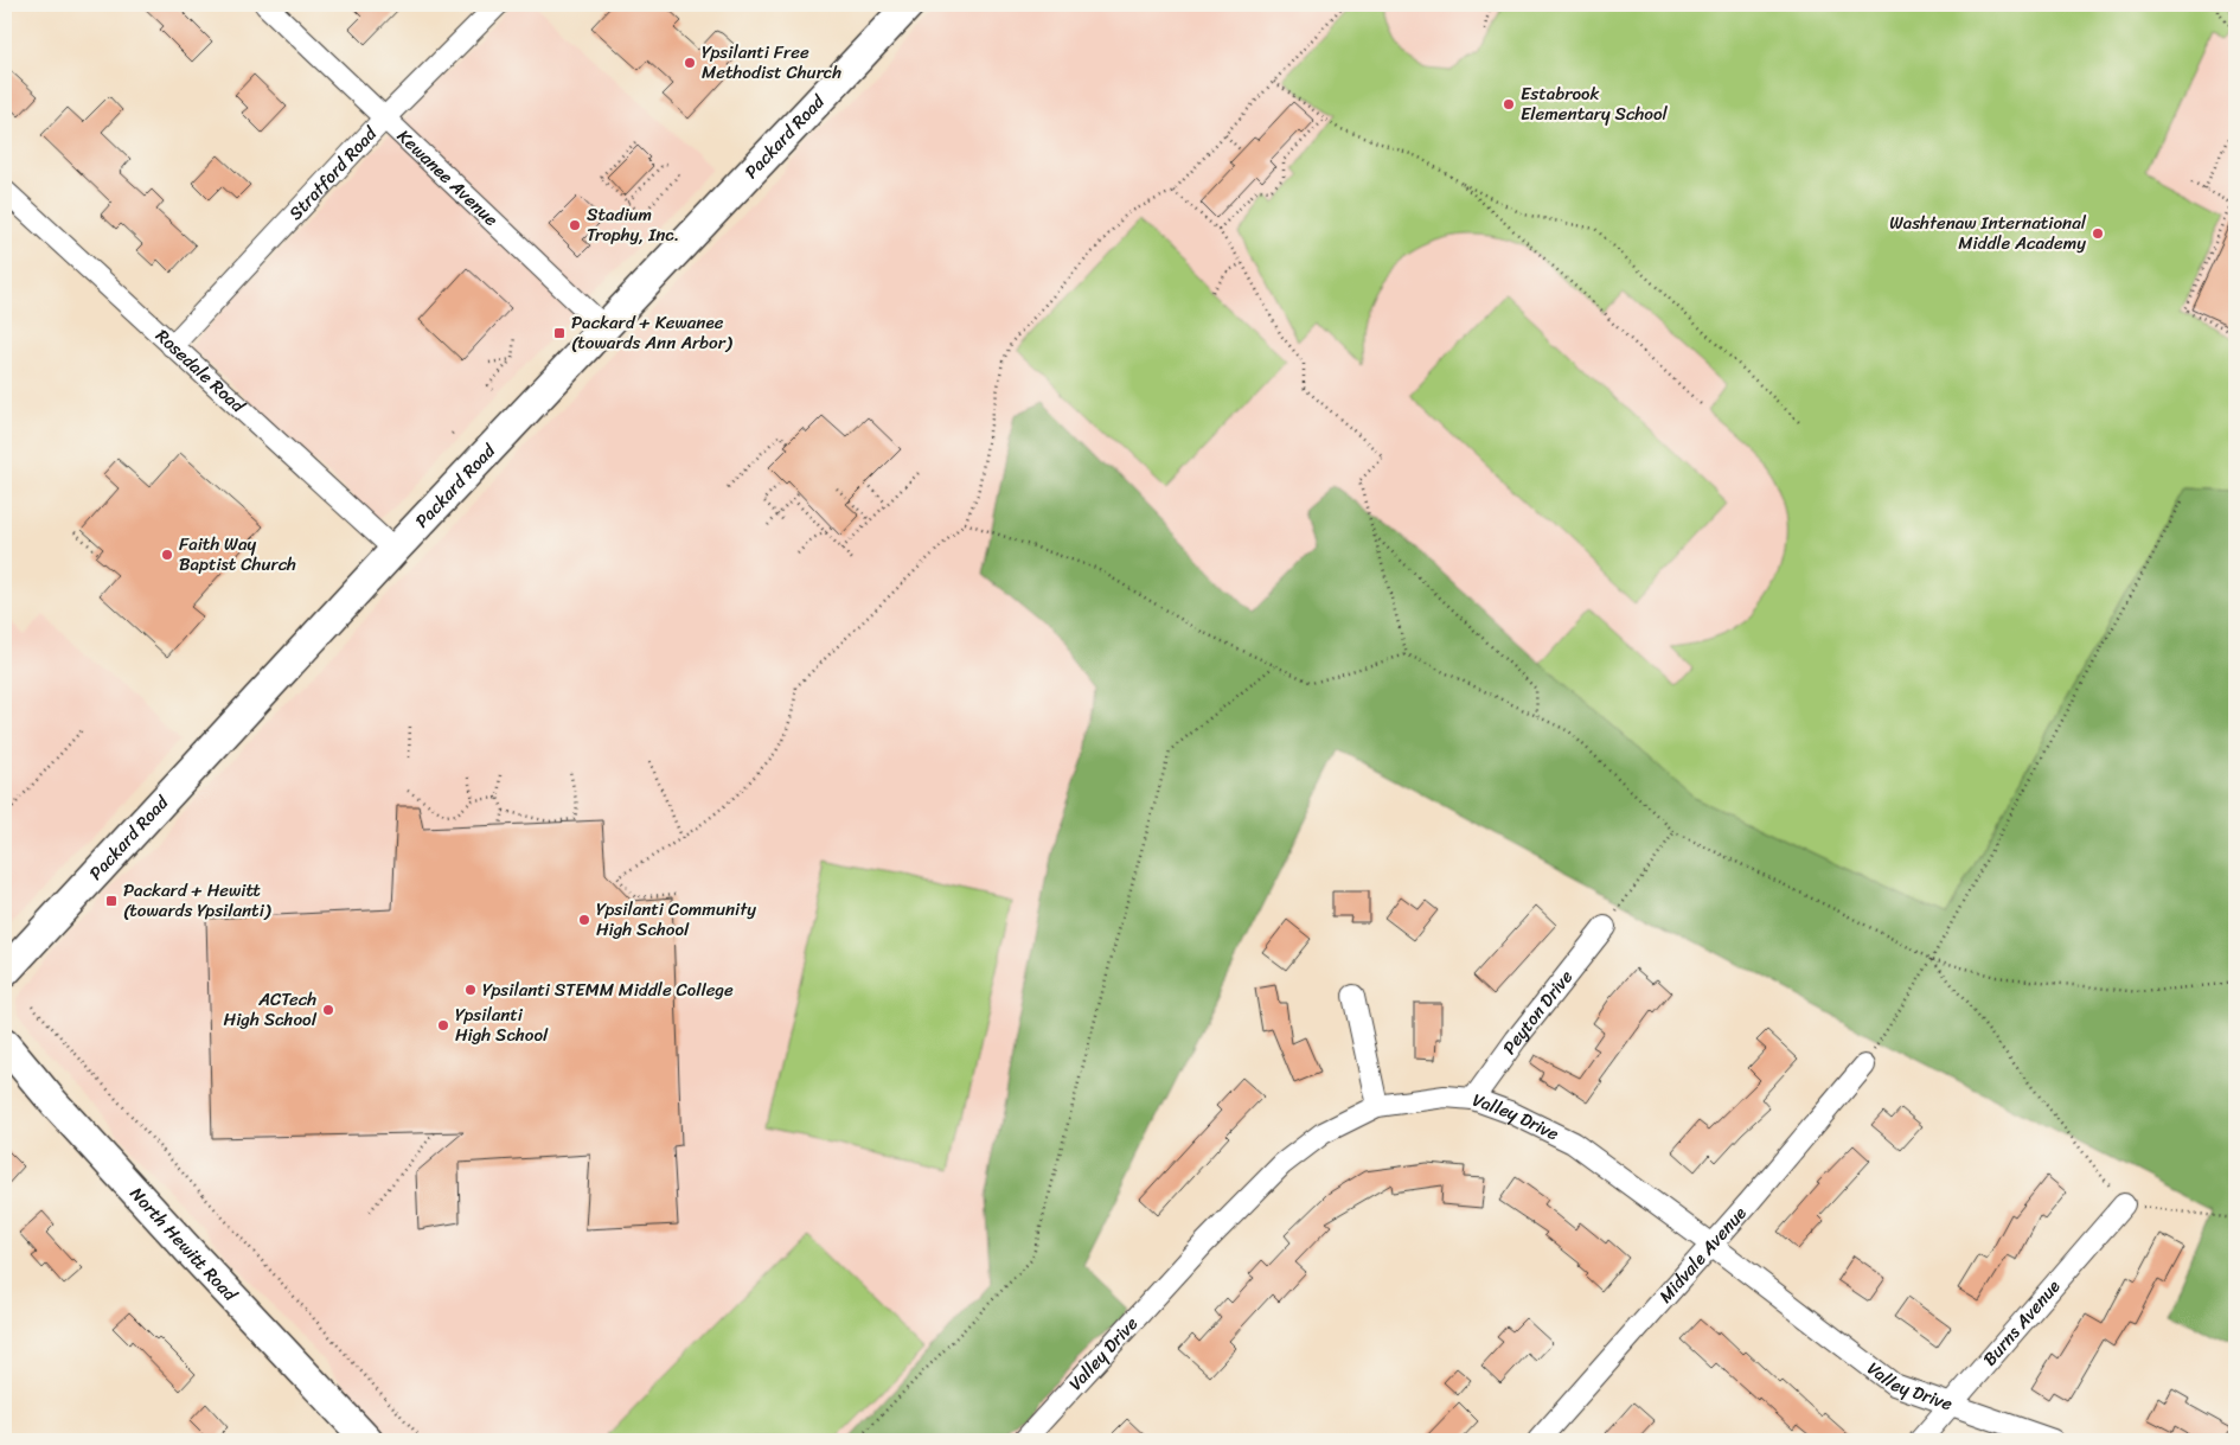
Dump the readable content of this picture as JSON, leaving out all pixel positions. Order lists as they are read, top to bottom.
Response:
{
  "streets": {
    "main road": ["Packard Road", "North Hewitt Road"],
    "street": [
      "Stratford Road",
      "Kewanee Avenue",
      "Rosedale Road",
      "Peyton Drive",
      "Valley Drive",
      "Midvale Avenue",
      "Burns Avenue"
    ]
  },
  "crossings": [
    ["Packard Road", "Kewanee Avenue"],
    ["Packard Road", "Rosedale Road"],
    ["Stratford Road", "Kewanee Avenue"],
    ["Stratford Road", "Rosedale Road"],
    ["Peyton Drive", "Valley Drive"],
    ["Valley Drive", "Midvale Avenue"],
    ["Valley Drive", "Burns Avenue"]
  ],
  "places": {
    "other": [
      "Ypsilanti Free Methodist Church",
      "Estabrook Elementary School",
      "Stadium Trophy, Inc.",
      "Washtenaw International Middle Academy",
      "Faith Way Baptist Church",
      "Ypsilanti Community High School",
      "Ypsilanti STEMM Middle College",
      "ACTech High School",
      "Ypsilanti High School"
    ],
    "transit": ["Packard + Kewanee (towards Ann Arbor)", "Packard + Hewitt (towards Ypsilanti)"]
  }
}
